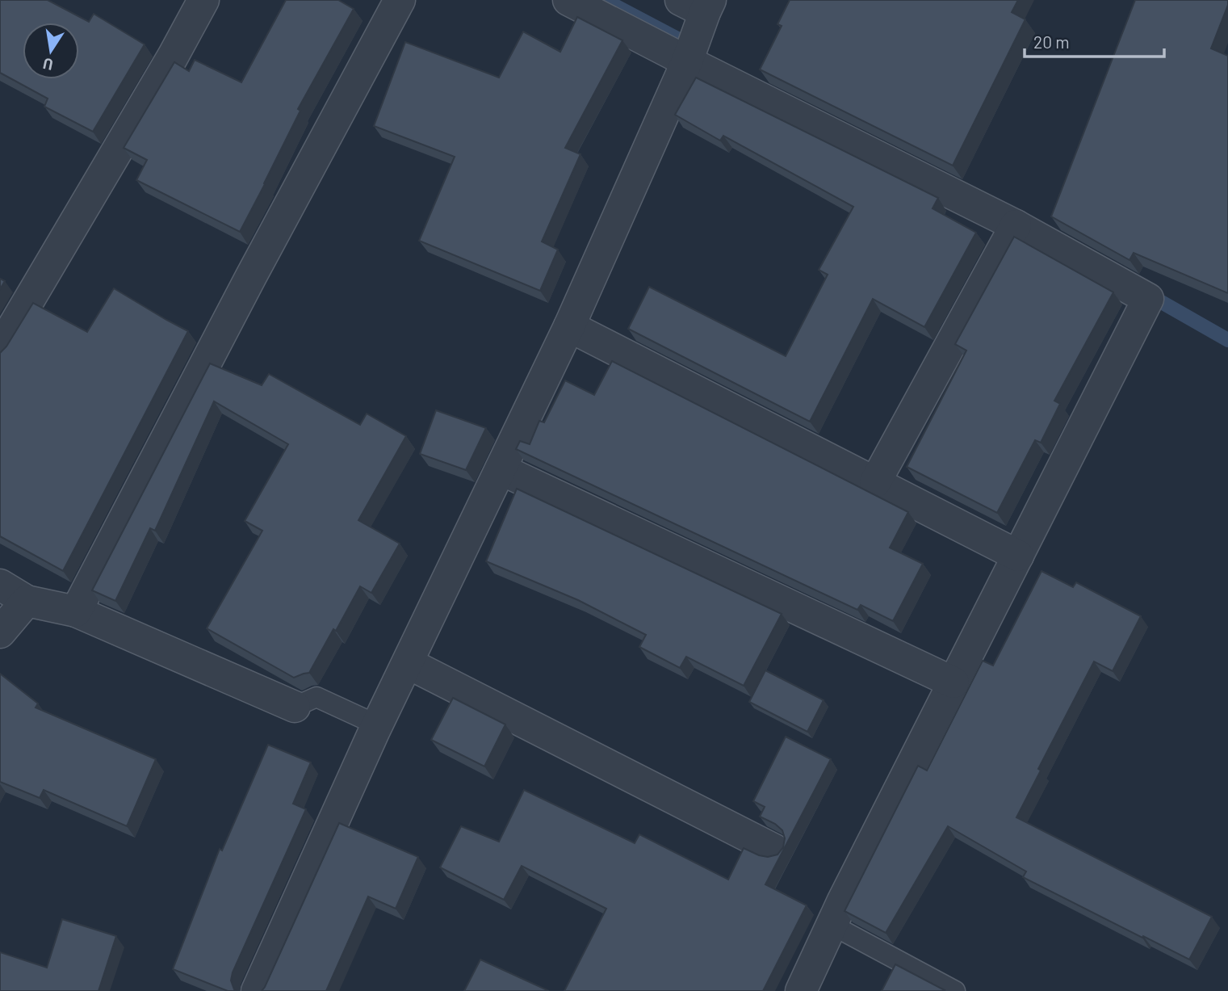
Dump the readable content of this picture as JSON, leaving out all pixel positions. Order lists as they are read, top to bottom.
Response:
{
  "scale_bar": "20 m",
  "north": "bottom"
}
